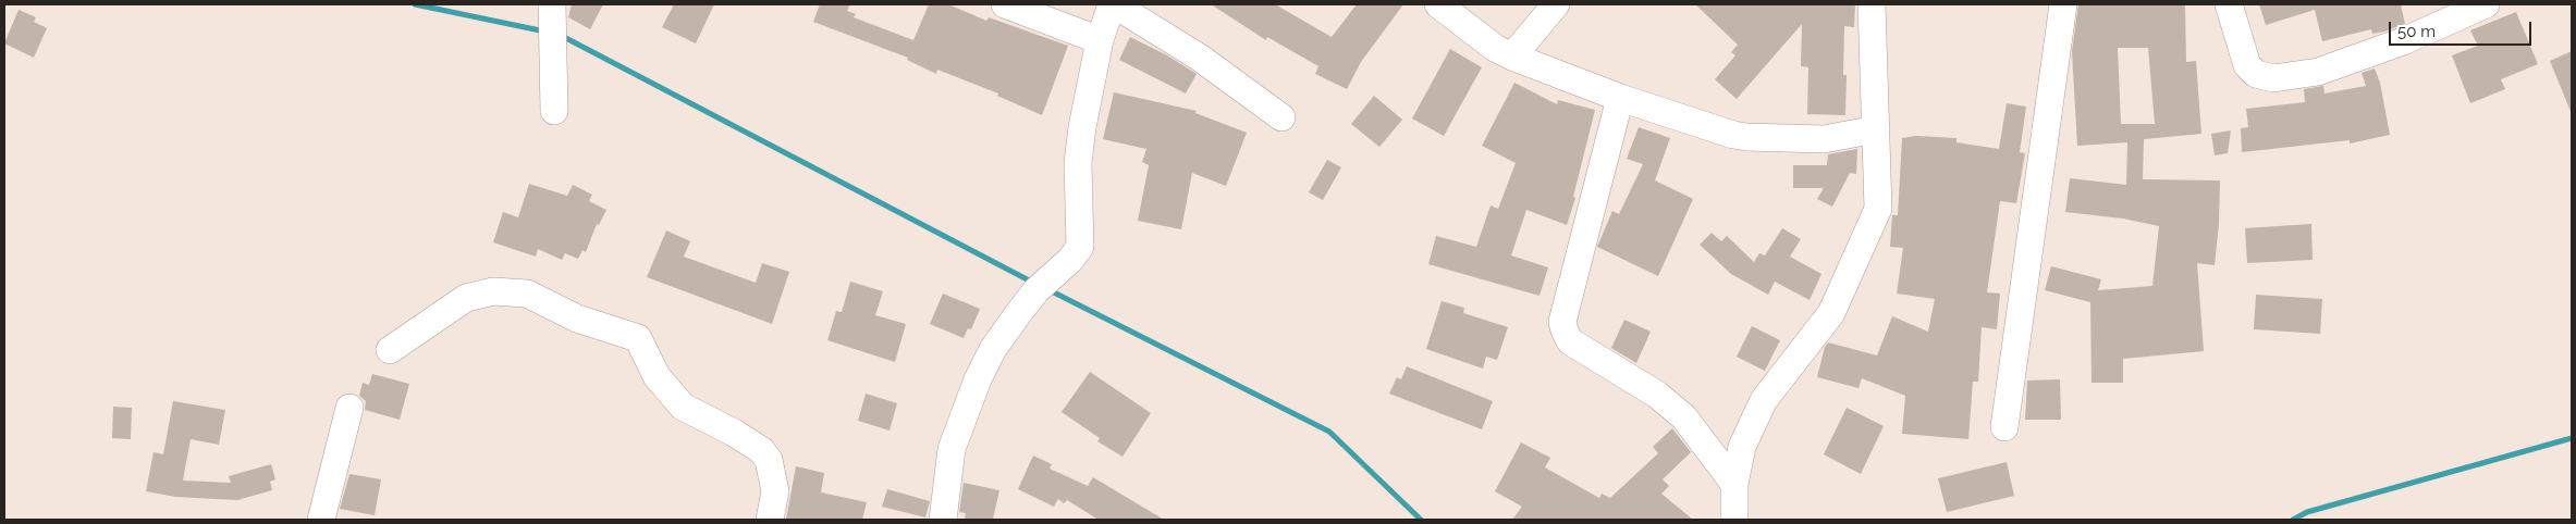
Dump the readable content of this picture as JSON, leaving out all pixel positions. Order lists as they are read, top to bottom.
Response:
{
  "scale_bar": "50 m"
}
